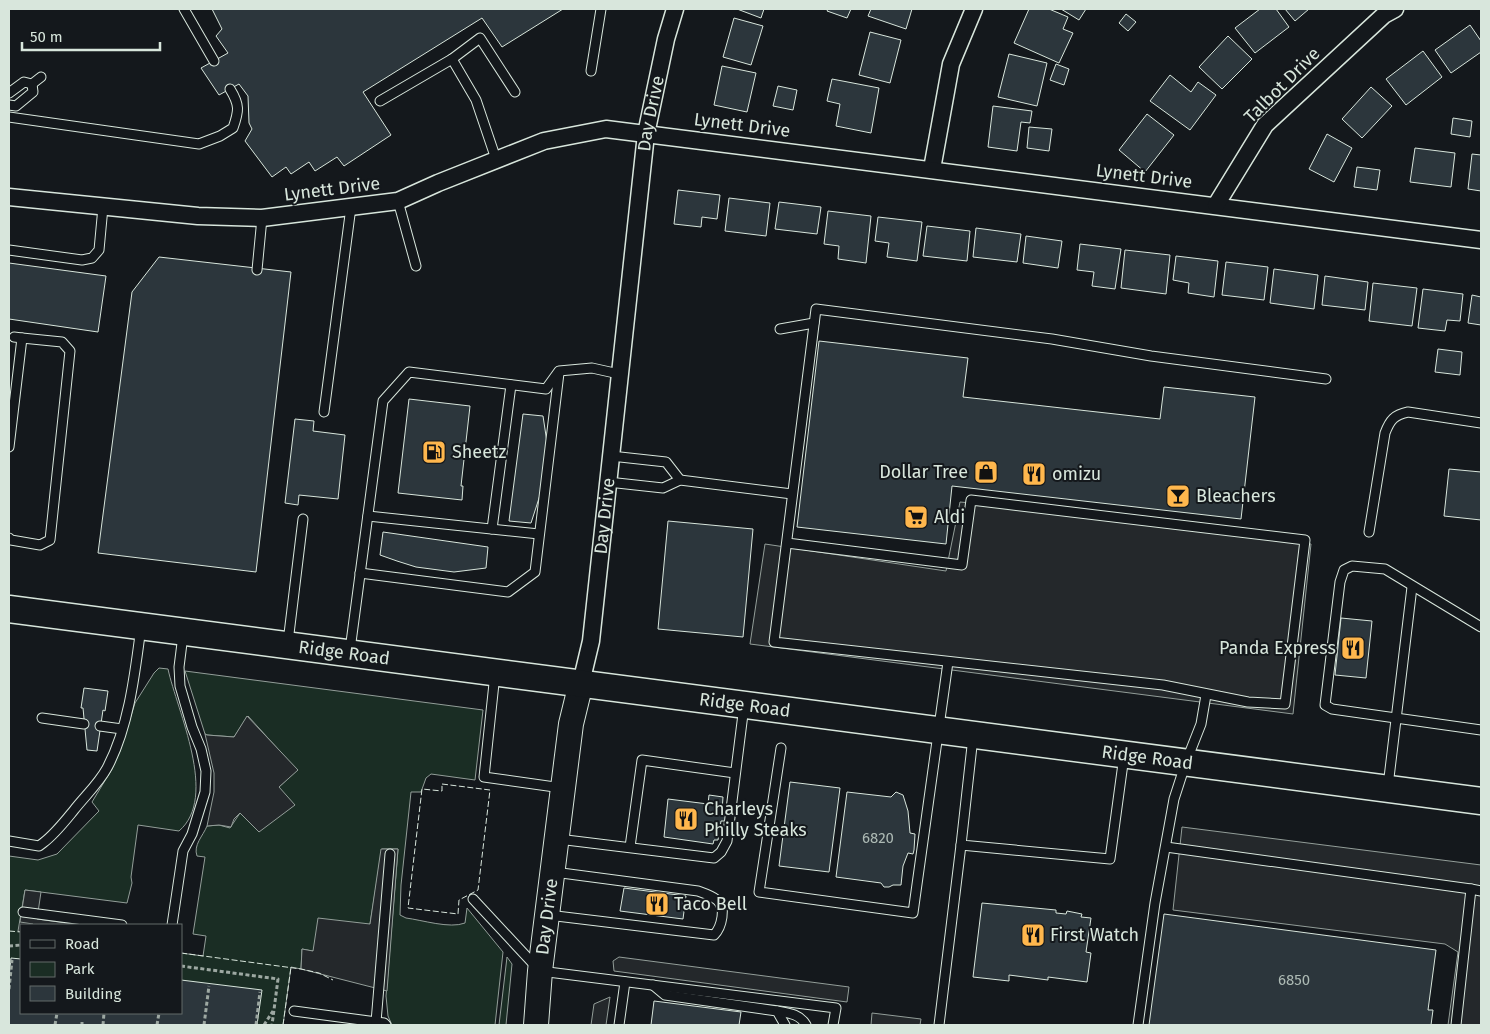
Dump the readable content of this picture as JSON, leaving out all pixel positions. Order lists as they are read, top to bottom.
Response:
{
  "streets": {
    "main road": ["Ridge Road"],
    "street": ["Talbot Drive", "Day Drive", "Lynett Drive"]
  },
  "crossings": [
    ["Talbot Drive", "Lynett Drive"],
    ["Day Drive", "Lynett Drive"],
    ["Day Drive", "Ridge Road"]
  ],
  "places": {
    "fuel station": ["Sheetz"],
    "shop": ["Dollar Tree"],
    "restaurant": [
      "omizu",
      "Panda Express",
      "Charleys Philly Steaks",
      "Taco Bell",
      "First Watch"
    ],
    "bar": ["Bleachers"],
    "supermarket": ["Aldi"]
  },
  "house_numbers": ["6820", "6850"],
  "legend": ["Road", "Park", "Building"],
  "scale_bar": "50 m"
}
